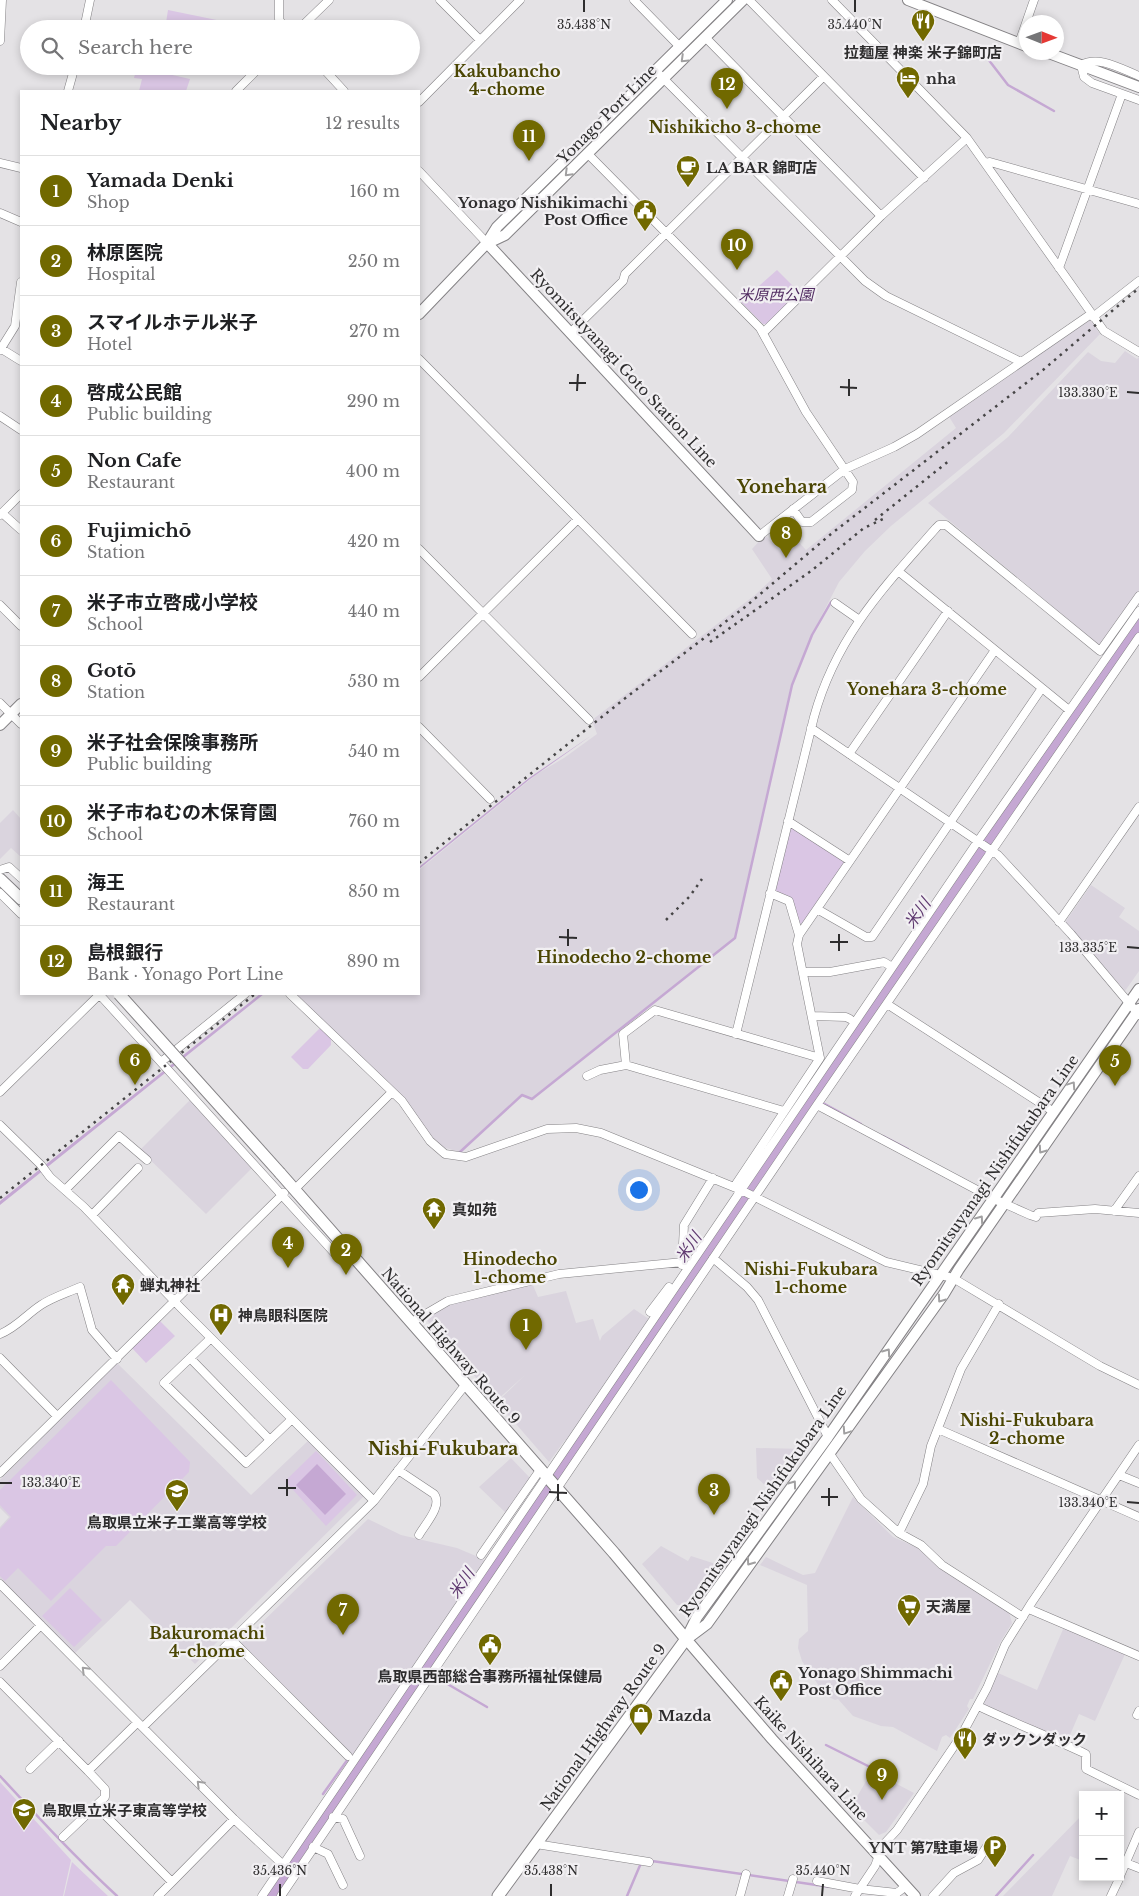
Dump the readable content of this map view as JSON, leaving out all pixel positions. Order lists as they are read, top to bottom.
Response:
{
  "streets": {
    "highway": ["National Highway Route 9"],
    "main road": [
      "Yonago Port Line",
      "Ryomitsuyanagi Goto Station Line",
      "Ryomitsuyanagi Nishifukubara Line",
      "Kaike Nishihara Line"
    ]
  },
  "crossings": [
    ["Yonago Port Line", "Ryomitsuyanagi Goto Station Line"],
    ["Ryomitsuyanagi Nishifukubara Line", "National Highway Route 9"],
    ["Ryomitsuyanagi Nishifukubara Line", "Kaike Nishihara Line"],
    ["National Highway Route 9", "Kaike Nishihara Line"]
  ],
  "districts": [
    "Kakubancho 4-chome",
    "Nishikicho 3-chome",
    "Yonehara",
    "Yonehara 3-chome",
    "Hinodecho 2-chome",
    "Hinodecho 1-chome",
    "Nishi-Fukubara 1-chome",
    "Nishi-Fukubara 2-chome",
    "Nishi-Fukubara",
    "Bakuromachi 4-chome"
  ],
  "water": ["米川"],
  "parks": ["米原西公園"],
  "places": {
    "restaurant": ["拉麺屋 神楽 米子錦町店", "ダックンダック"],
    "hotel": ["nha"],
    "cafe": ["LA BAR 錦町店"],
    "public building": ["Yonago Nishikimachi Post Office", "鳥取県西部総合事務所福祉保健局", "Yonago Shimmachi Post Office"],
    "temple": ["真如苑", "蝉丸神社"],
    "hospital": ["神鳥眼科医院"],
    "school or university": ["鳥取県立米子工業高等学校", "鳥取県立米子東高等学校"],
    "supermarket": ["天満屋"],
    "shop": ["Mazda"],
    "parking": ["YNT 第7駐車場"]
  },
  "north": "right",
  "page": {
    "search": "Search here",
    "pins": [
      "12",
      "11",
      "10",
      "8",
      "6",
      "5",
      "4",
      "2",
      "1",
      "3",
      "7",
      "9"
    ],
    "heading": ["Nearby", "12 results"],
    "list": [
      {
        "mark": "1",
        "name": "Yamada Denki",
        "note": "Shop",
        "value": "160 m"
      },
      {
        "mark": "2",
        "name": "林原医院",
        "note": "Hospital",
        "value": "250 m"
      },
      {
        "mark": "3",
        "name": "スマイルホテル米子",
        "note": "Hotel",
        "value": "270 m"
      },
      {
        "mark": "4",
        "name": "啓成公民館",
        "note": "Public building",
        "value": "290 m"
      },
      {
        "mark": "5",
        "name": "Non Cafe",
        "note": "Restaurant",
        "value": "400 m"
      },
      {
        "mark": "6",
        "name": "Fujimichō",
        "note": "Station",
        "value": "420 m"
      },
      {
        "mark": "7",
        "name": "米子市立啓成小学校",
        "note": "School",
        "value": "440 m"
      },
      {
        "mark": "8",
        "name": "Gotō",
        "note": "Station",
        "value": "530 m"
      },
      {
        "mark": "9",
        "name": "米子社会保険事務所",
        "note": "Public building",
        "value": "540 m"
      },
      {
        "mark": "10",
        "name": "米子市ねむの木保育園",
        "note": "School",
        "value": "760 m"
      },
      {
        "mark": "11",
        "name": "海王",
        "note": "Restaurant",
        "value": "850 m"
      },
      {
        "mark": "12",
        "name": "島根銀行",
        "note": "Bank · Yonago Port Line",
        "value": "890 m"
      }
    ],
    "map_buttons": ["+", "−"]
  },
  "coordinates": [
    "35.438°N",
    "35.440°N",
    "133.330°E",
    "133.335°E",
    "133.340°E",
    "35.436°N"
  ]
}
